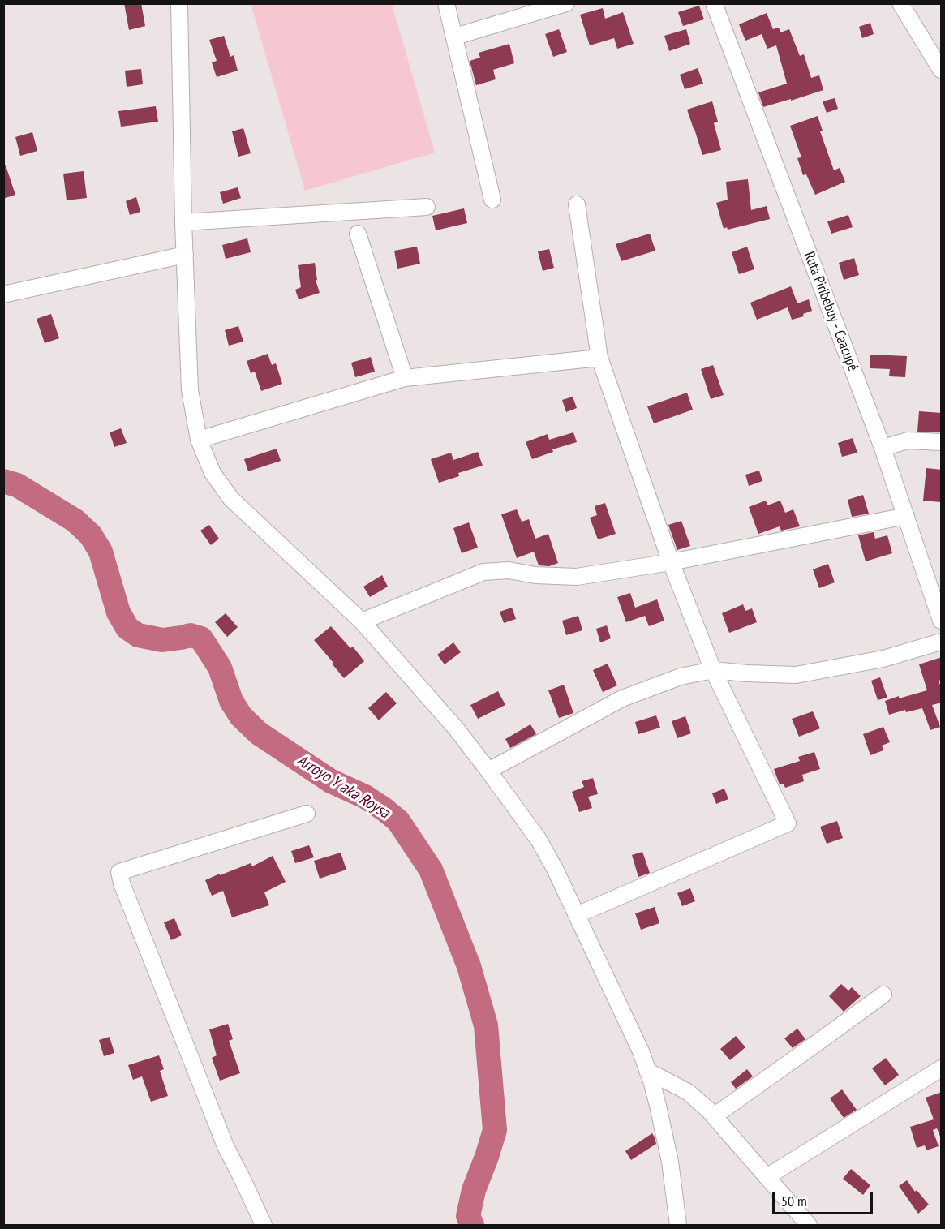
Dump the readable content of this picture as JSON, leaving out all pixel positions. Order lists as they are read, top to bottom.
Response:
{
  "streets": {
    "street": ["Ruta Piribebuy - Caacupé"]
  },
  "water": ["Arroyo Y aka Roysa"],
  "scale_bar": "50 m"
}
